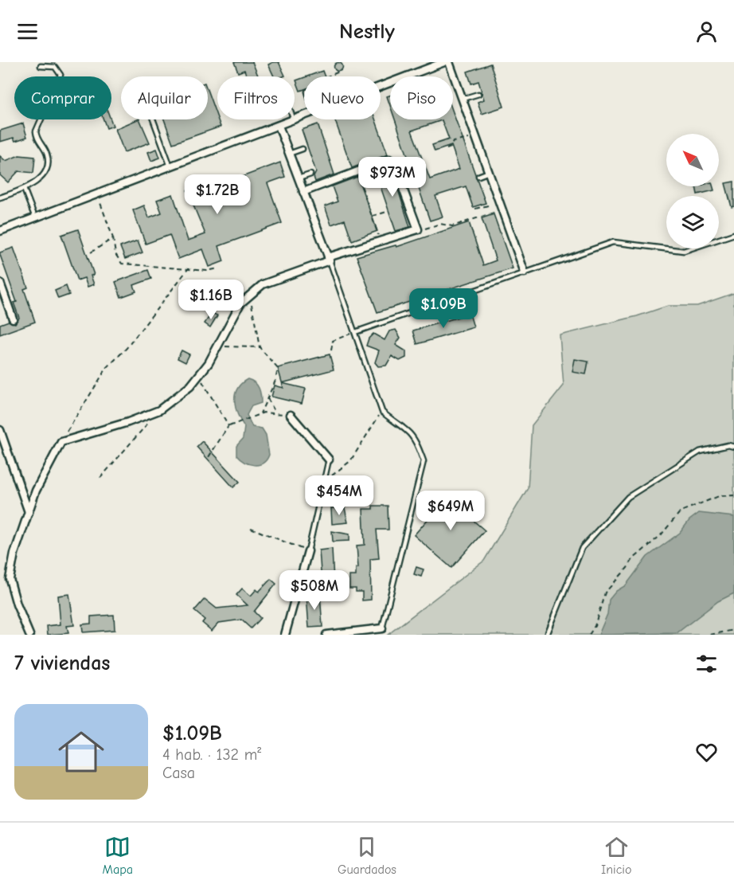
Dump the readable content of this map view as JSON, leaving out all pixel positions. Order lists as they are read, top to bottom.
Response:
{
  "north": "top left",
  "page": {
    "header": "Nestly",
    "chip": [
      "Comprar",
      "Alquilar",
      "Filtros",
      "Nuevo",
      "Piso"
    ],
    "price": [
      "$973M",
      "$1.72B",
      "$1.16B",
      "$1.09B",
      "$454M",
      "$649M",
      "$508M"
    ],
    "heading": "7 viviendas",
    "list": [
      {
        "name": "$1.09B",
        "note": "4 hab. · 132 m² · Casa"
      }
    ],
    "tabs": ["Mapa", "Guardados", "Inicio"]
  }
}
